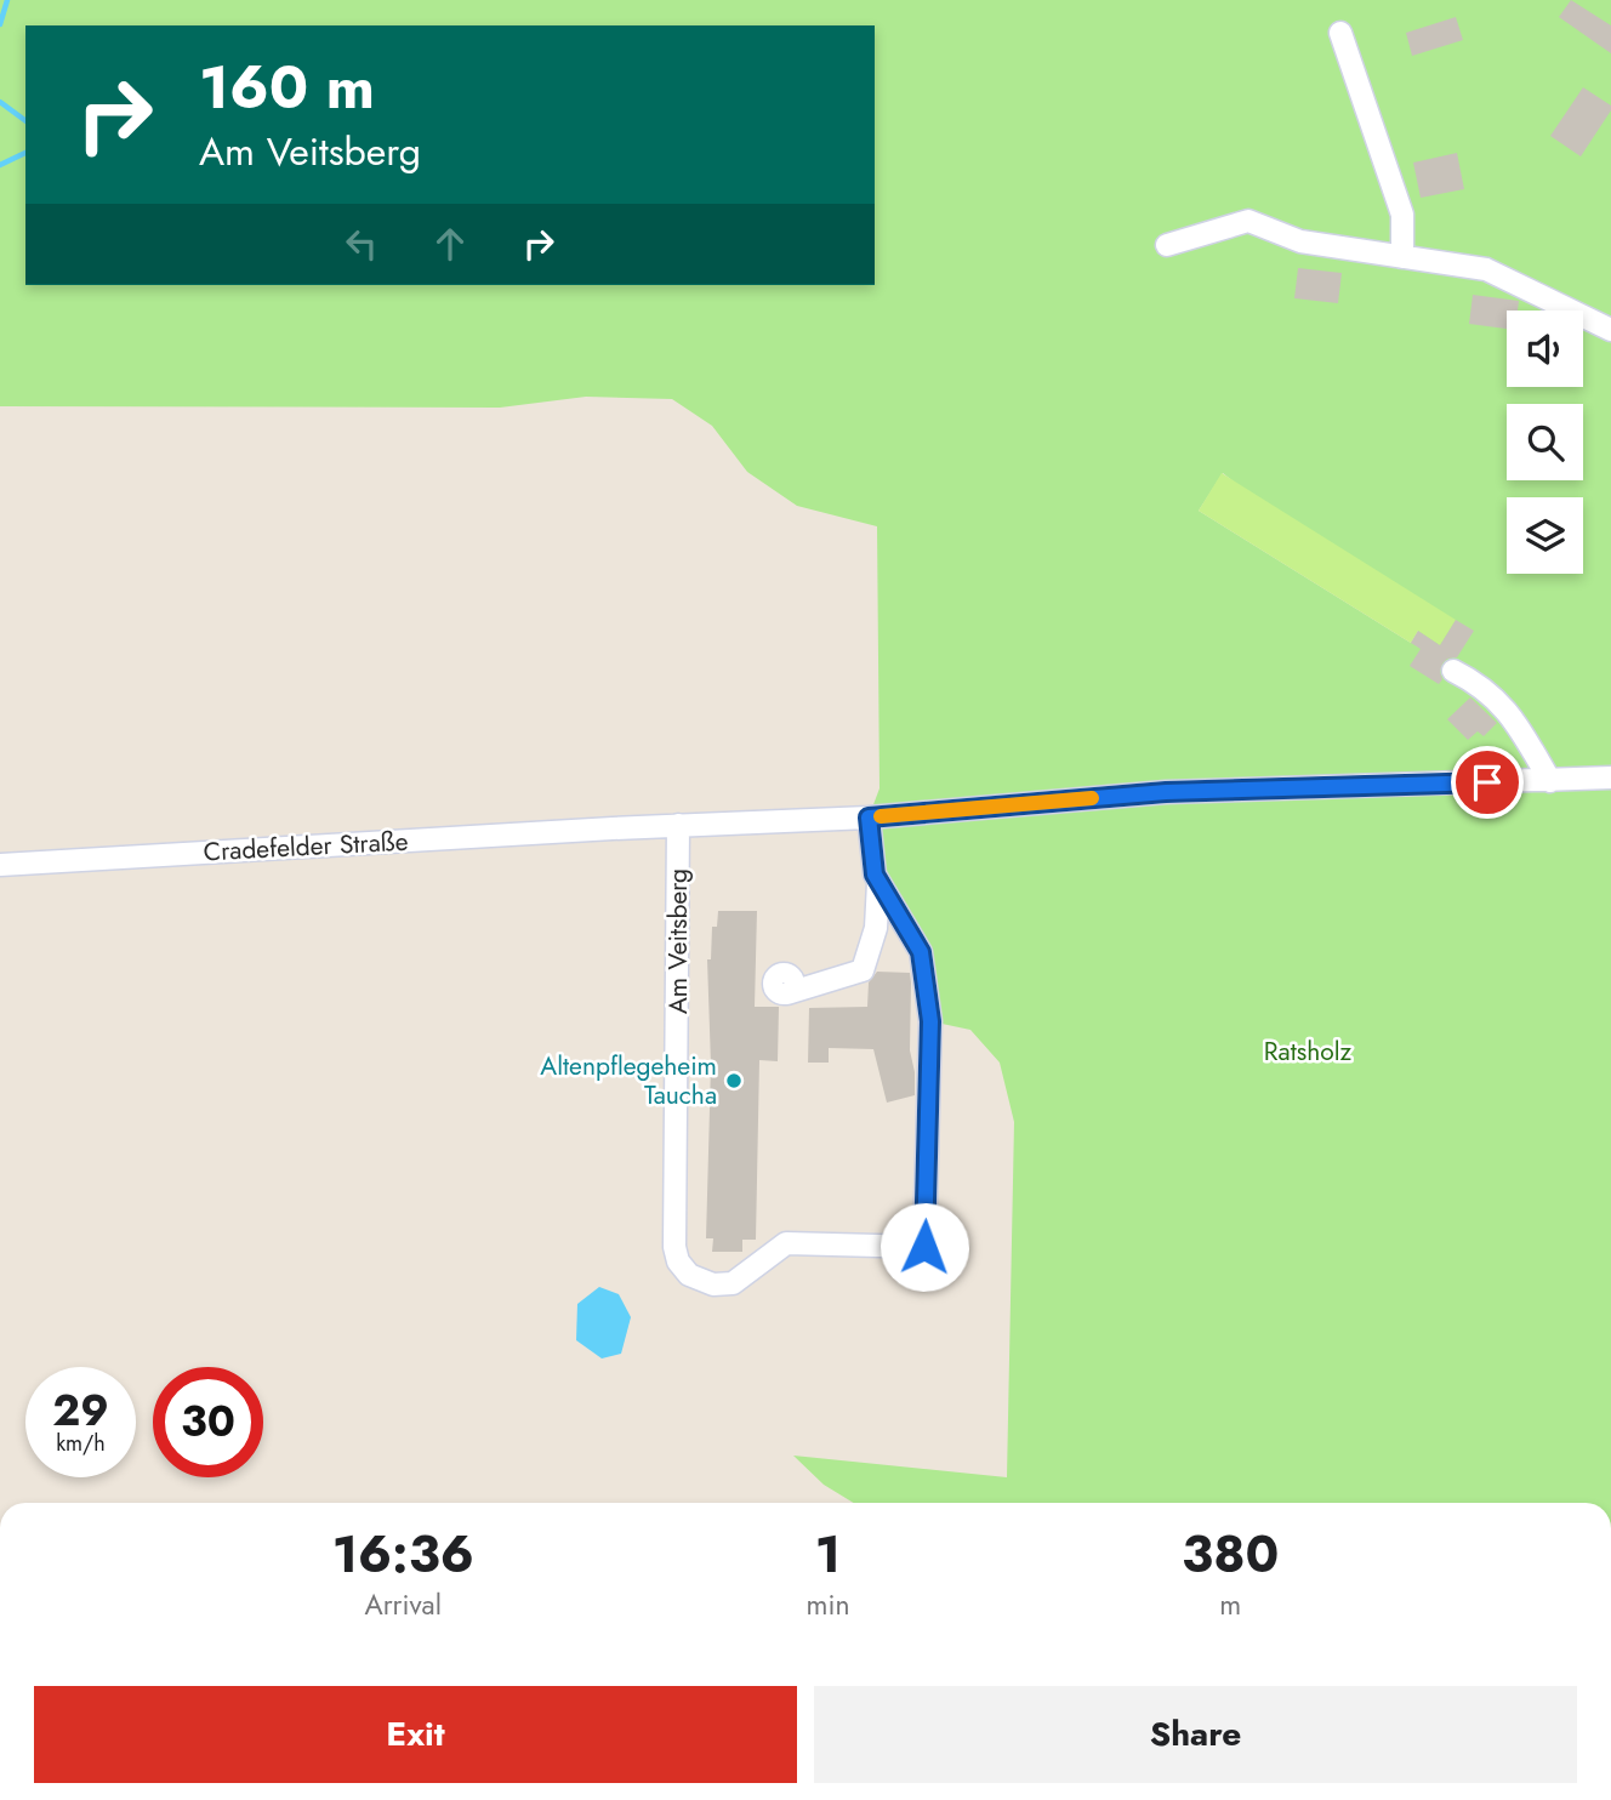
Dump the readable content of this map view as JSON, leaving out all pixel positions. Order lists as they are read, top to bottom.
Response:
{
  "streets": {
    "street": ["Cradefelder Straße", "Am Veitsberg"]
  },
  "crossings": [
    ["Cradefelder Straße", "Am Veitsberg"]
  ],
  "parks": ["Ratsholz"],
  "places": ["Altenpflegeheim Taucha"],
  "page": {
    "turn": ["160 m", "Am Veitsberg"],
    "speed": "29 km/h",
    "limit": "30",
    "eta": [
      "16:36",
      "Arrival",
      "1",
      "min",
      "380",
      "m"
    ],
    "buttons": ["Exit", "Share"]
  }
}
